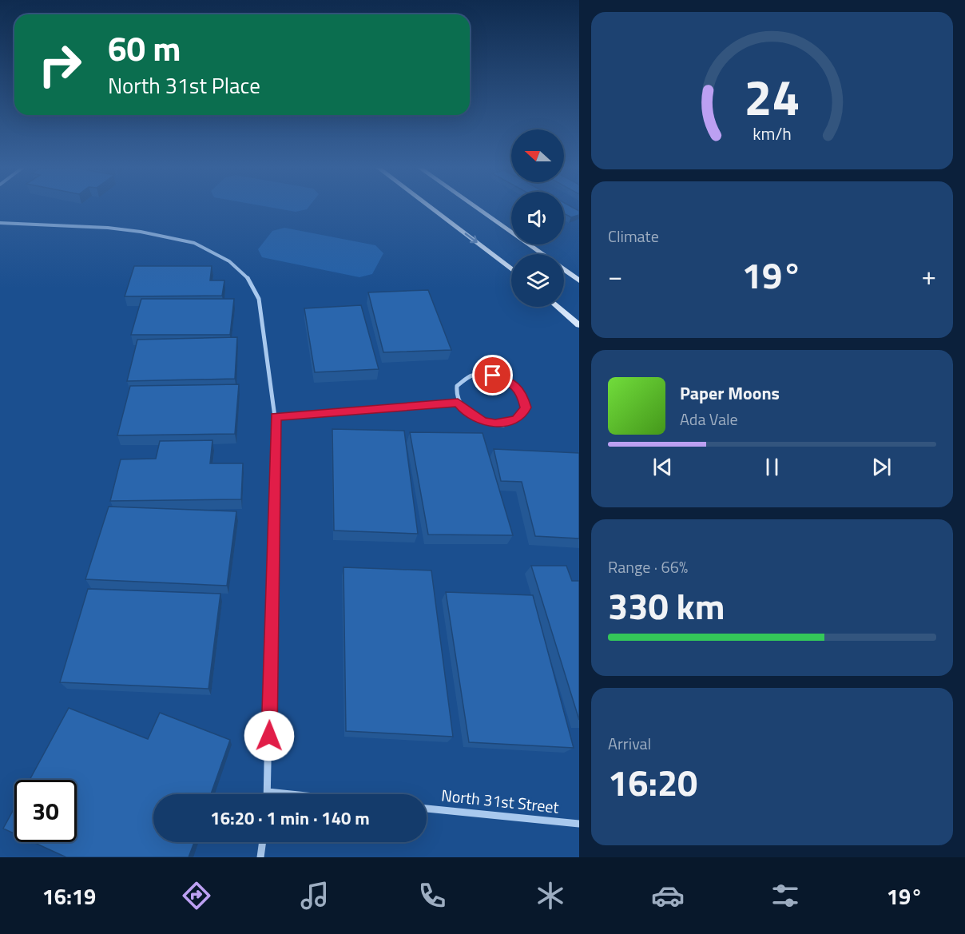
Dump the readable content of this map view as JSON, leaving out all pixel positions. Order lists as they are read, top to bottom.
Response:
{
  "streets": {
    "street": ["North 31st Street"]
  },
  "north": "left",
  "page": {
    "turn": ["60 m", "North 31st Place"],
    "tile": [
      "Climate",
      ["Range · 66%", "330 km"],
      ["Arrival", "16:20"]
    ],
    "heat": ["−", "19°", "+"],
    "song": ["Paper Moons", "Ada Vale"],
    "limit": "30",
    "trip": "16:20 · 1 min · 140 m",
    "tabs": ["16:19", "19°"],
    "gauge": ["24", "km/h"]
  }
}
